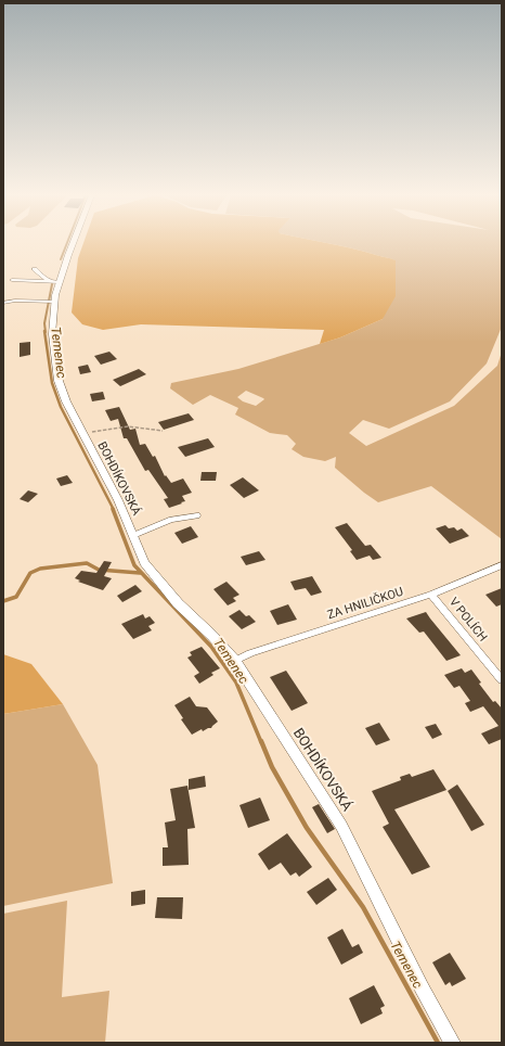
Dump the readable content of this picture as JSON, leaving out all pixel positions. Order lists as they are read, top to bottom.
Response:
{
  "streets": {
    "street": ["BOHDÍKOVSKÁ", "ZA HNILIČKOU", "V POLÍCH"]
  },
  "crossings": [
    ["BOHDÍKOVSKÁ", "ZA HNILIČKOU"],
    ["ZA HNILIČKOU", "V POLÍCH"]
  ],
  "water": ["Temenec"]
}
